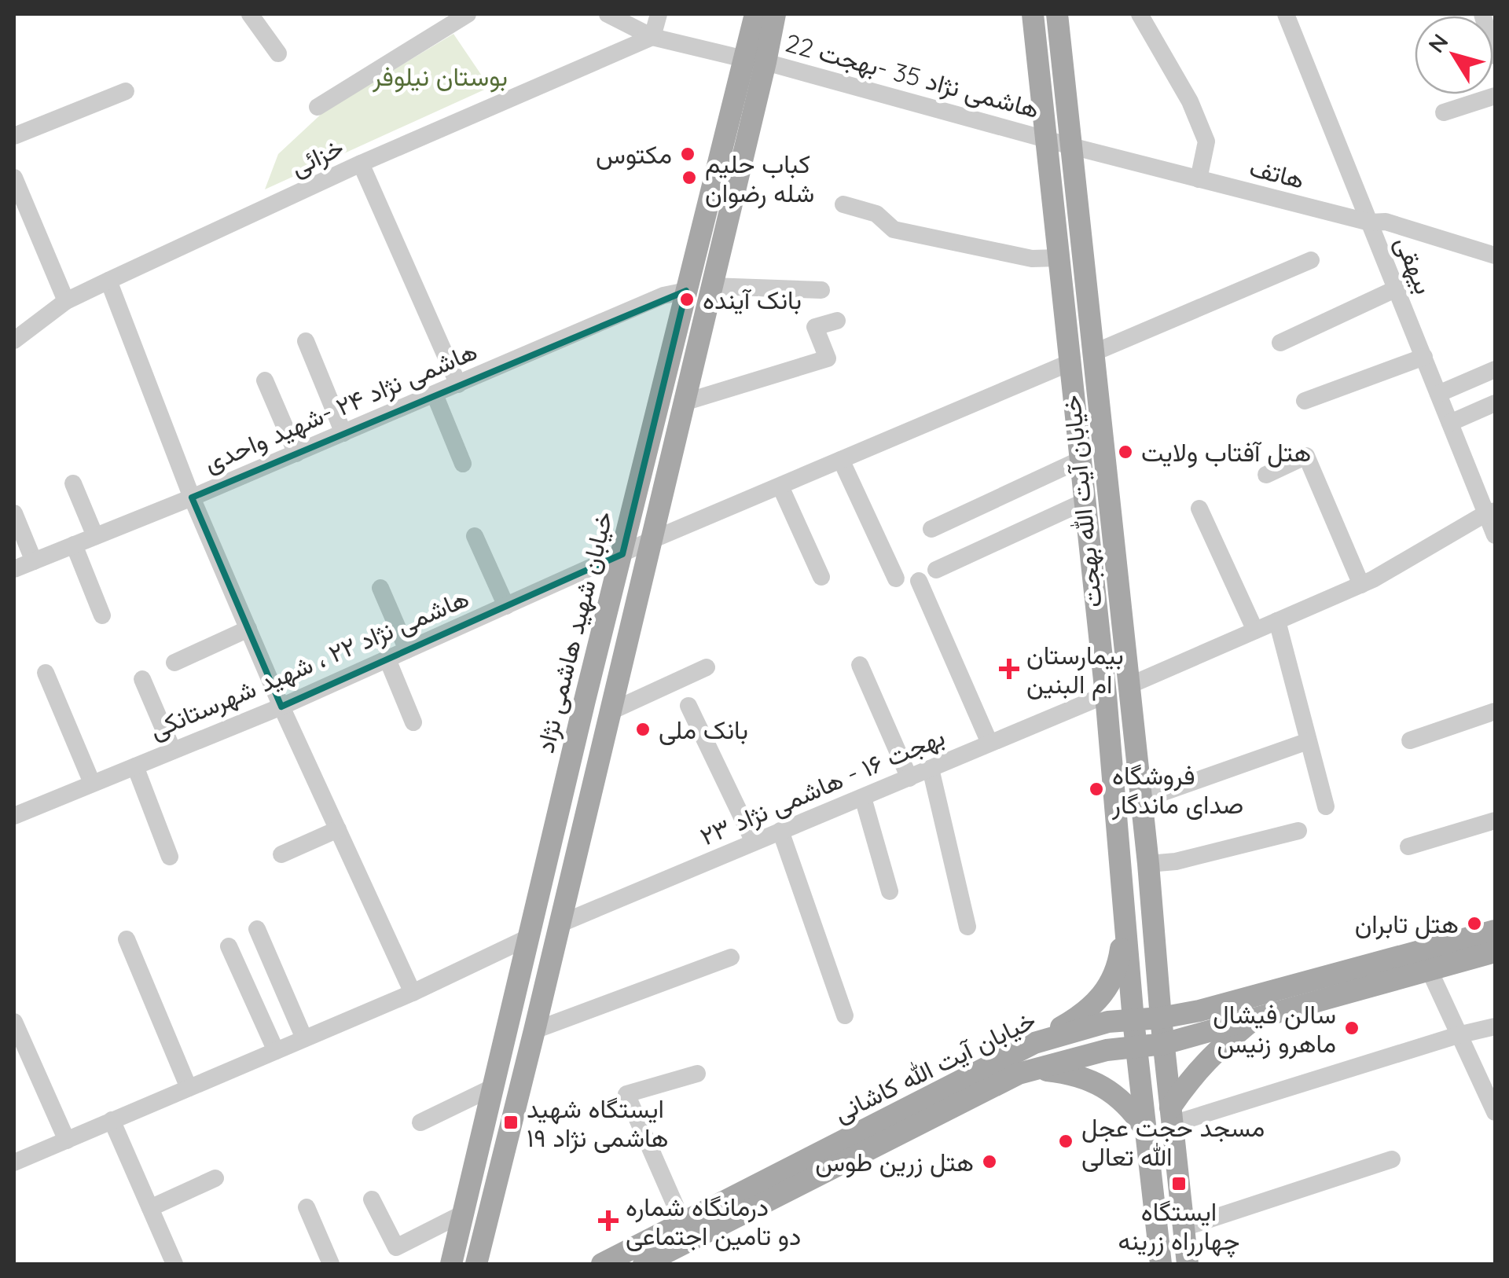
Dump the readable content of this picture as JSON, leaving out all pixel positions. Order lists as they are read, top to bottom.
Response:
{
  "streets": {
    "main road": ["خیابان آیت الله بهجت", "خیابان شهید هاشمی نژاد", "خیابان آیت الله کاشانی"],
    "street": [
      "هاشمی نژاد 35 -بهجت 22",
      "خزائی",
      "هاتف",
      "بیهقی",
      "هاشمی نژاد ۲۴ -شهید واحدی",
      "هاشمی نژاد ۲۲ ، شهید شهرستانکی",
      "بهجت ۱۶ - هاشمی نژاد ۲۳"
    ]
  },
  "crossings": [
    ["هاشمی نژاد 35 -بهجت 22", "خزائی"],
    ["هاشمی نژاد 35 -بهجت 22", "هاتف"],
    ["هاشمی نژاد 35 -بهجت 22", "خیابان آیت الله بهجت"],
    ["هاشمی نژاد 35 -بهجت 22", "خیابان شهید هاشمی نژاد"],
    ["هاتف", "بیهقی"],
    ["هاتف", "خیابان آیت الله بهجت"],
    ["هاشمی نژاد ۲۴ -شهید واحدی", "خیابان شهید هاشمی نژاد"],
    ["خیابان آیت الله بهجت", "هاشمی نژاد ۲۲ ، شهید شهرستانکی"],
    ["خیابان آیت الله بهجت", "بهجت ۱۶ - هاشمی نژاد ۲۳"],
    ["خیابان آیت الله بهجت", "خیابان آیت الله کاشانی"],
    ["خیابان شهید هاشمی نژاد", "هاشمی نژاد ۲۲ ، شهید شهرستانکی"],
    ["خیابان شهید هاشمی نژاد", "بهجت ۱۶ - هاشمی نژاد ۲۳"]
  ],
  "parks": ["بوستان نیلوفر"],
  "places": {
    "other": [
      "مکتوس",
      "کباب حلیم شله رضوان",
      "بانک آینده",
      "هتل آفتاب ولایت",
      "بانک ملی",
      "فروشگاه صدای ماندگار",
      "هتل تابران",
      "سالن فیشال ماهرو زنیس",
      "مسجد حجت عجل الله تعالی",
      "هتل زرین طوس"
    ],
    "health": ["بیمارستان ام البنین", "درمانگاه شماره دو تامین اجتماعی"],
    "transit": ["ایستگاه شهید هاشمی نژاد ۱۹", "ایستگاه چهارراه زرینه"]
  },
  "north": "top left"
}
